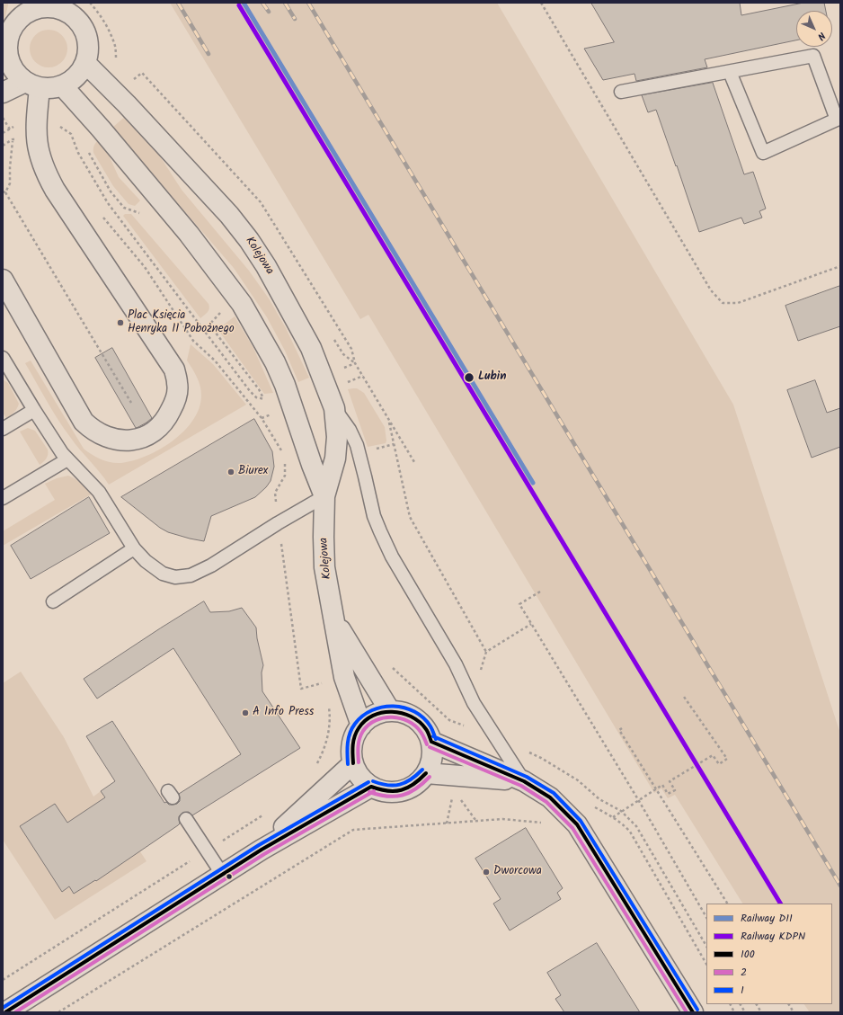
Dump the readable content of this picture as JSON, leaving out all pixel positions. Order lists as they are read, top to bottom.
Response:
{
  "streets": {
    "street": ["Kolejowa"]
  },
  "places": [
    "Plac Księcia Henryka II Pobożnego",
    "Lubin",
    "Biurex",
    "A Info Press",
    "Dworcowa"
  ],
  "lines": [
    "rail line D11",
    "rail line KDPN",
    "transit line 1",
    "transit line 100",
    "transit line 2"
  ],
  "legend": [
    "Railway D11",
    "Railway KDPN",
    "100",
    "2",
    "1"
  ],
  "north": "bottom right"
}
